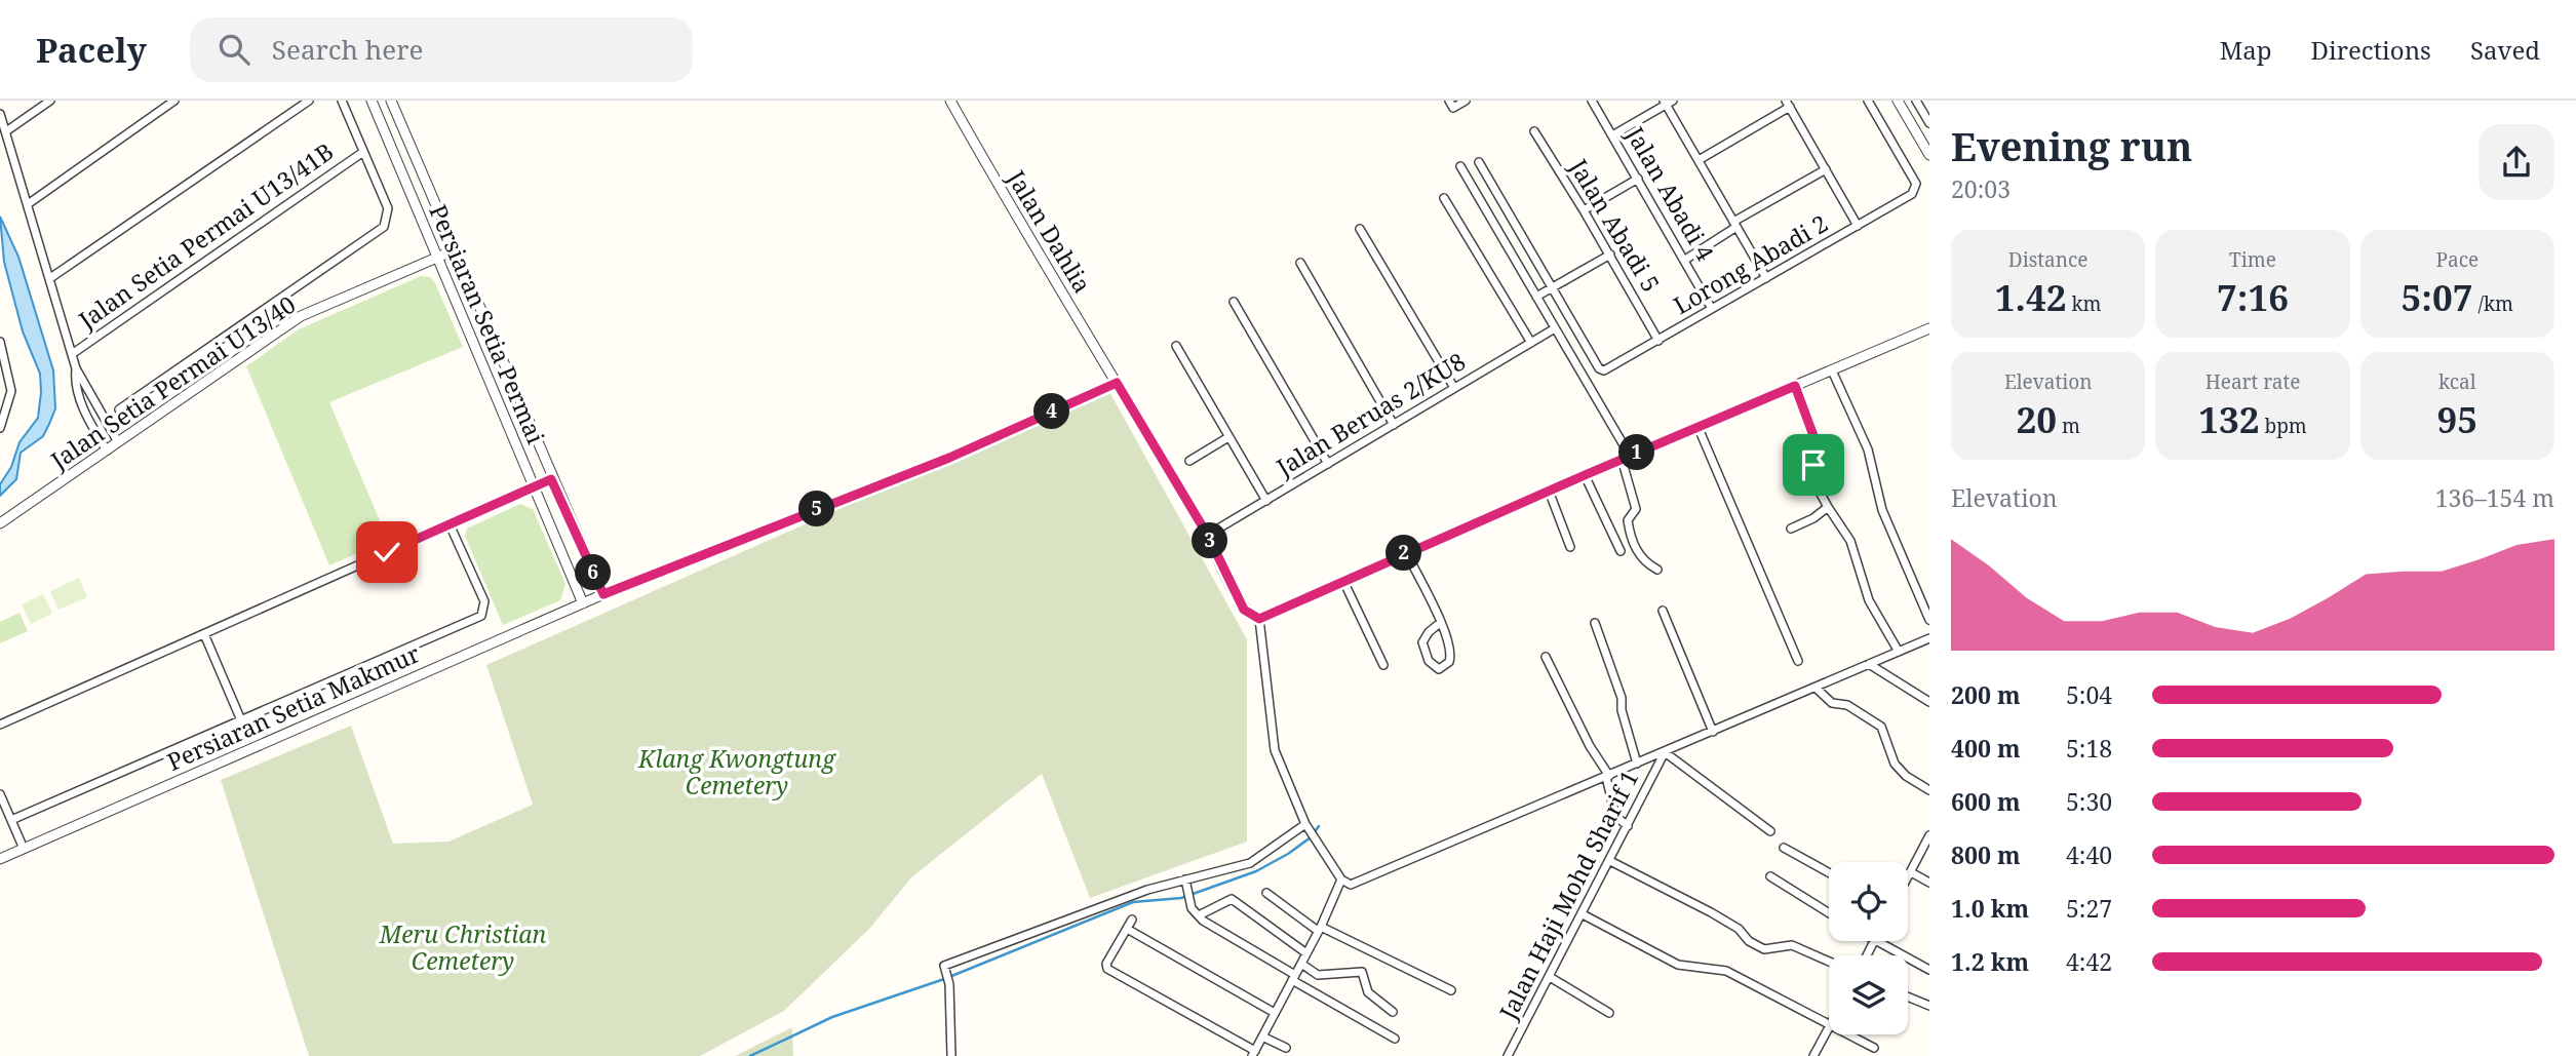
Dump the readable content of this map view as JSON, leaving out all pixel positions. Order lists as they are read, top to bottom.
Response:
{
  "streets": {
    "street": [
      "Jalan Abadi 4",
      "Jalan Abadi 5",
      "Jalan Dahlia",
      "Jalan Setia Permai U13/41B",
      "Lorong Abadi 2",
      "Persiaran Setia Permai",
      "Jalan Setia Permai U13/40",
      "Jalan Beruas 2/KU8",
      "Persiaran Setia Makmur",
      "Jalan Haji Mohd Sharif 1"
    ]
  },
  "crossings": [
    ["Jalan Abadi 4", "Lorong Abadi 2"],
    ["Jalan Abadi 5", "Lorong Abadi 2"],
    ["Jalan Dahlia", "Jalan Beruas 2/KU8"],
    ["Persiaran Setia Permai", "Jalan Setia Permai U13/40"],
    ["Persiaran Setia Permai", "Persiaran Setia Makmur"]
  ],
  "parks": ["Klang Kwongtung Cemetery", "Meru Christian Cemetery"],
  "page": {
    "header": "Pacely",
    "search": "Search here",
    "nav": ["Map", "Directions", "Saved"],
    "heading": ["Evening run", "20:03"],
    "stats": [
      ["Distance", "1.42 km"],
      ["Time", "7:16"],
      ["Pace", "5:07 /km"],
      ["Elevation", "20 m"],
      ["Heart rate", "132 bpm"],
      ["kcal", "95"]
    ],
    "pins": [
      "4",
      "1",
      "5",
      "3",
      "2",
      "6"
    ],
    "chart": ["Elevation", "136–154 m"],
    "list": [
      {
        "name": "200 m",
        "note": "5:04"
      },
      {
        "name": "400 m",
        "note": "5:18"
      },
      {
        "name": "600 m",
        "note": "5:30"
      },
      {
        "name": "800 m",
        "note": "4:40"
      },
      {
        "name": "1.0 km",
        "note": "5:27"
      },
      {
        "name": "1.2 km",
        "note": "4:42"
      }
    ]
  }
}
